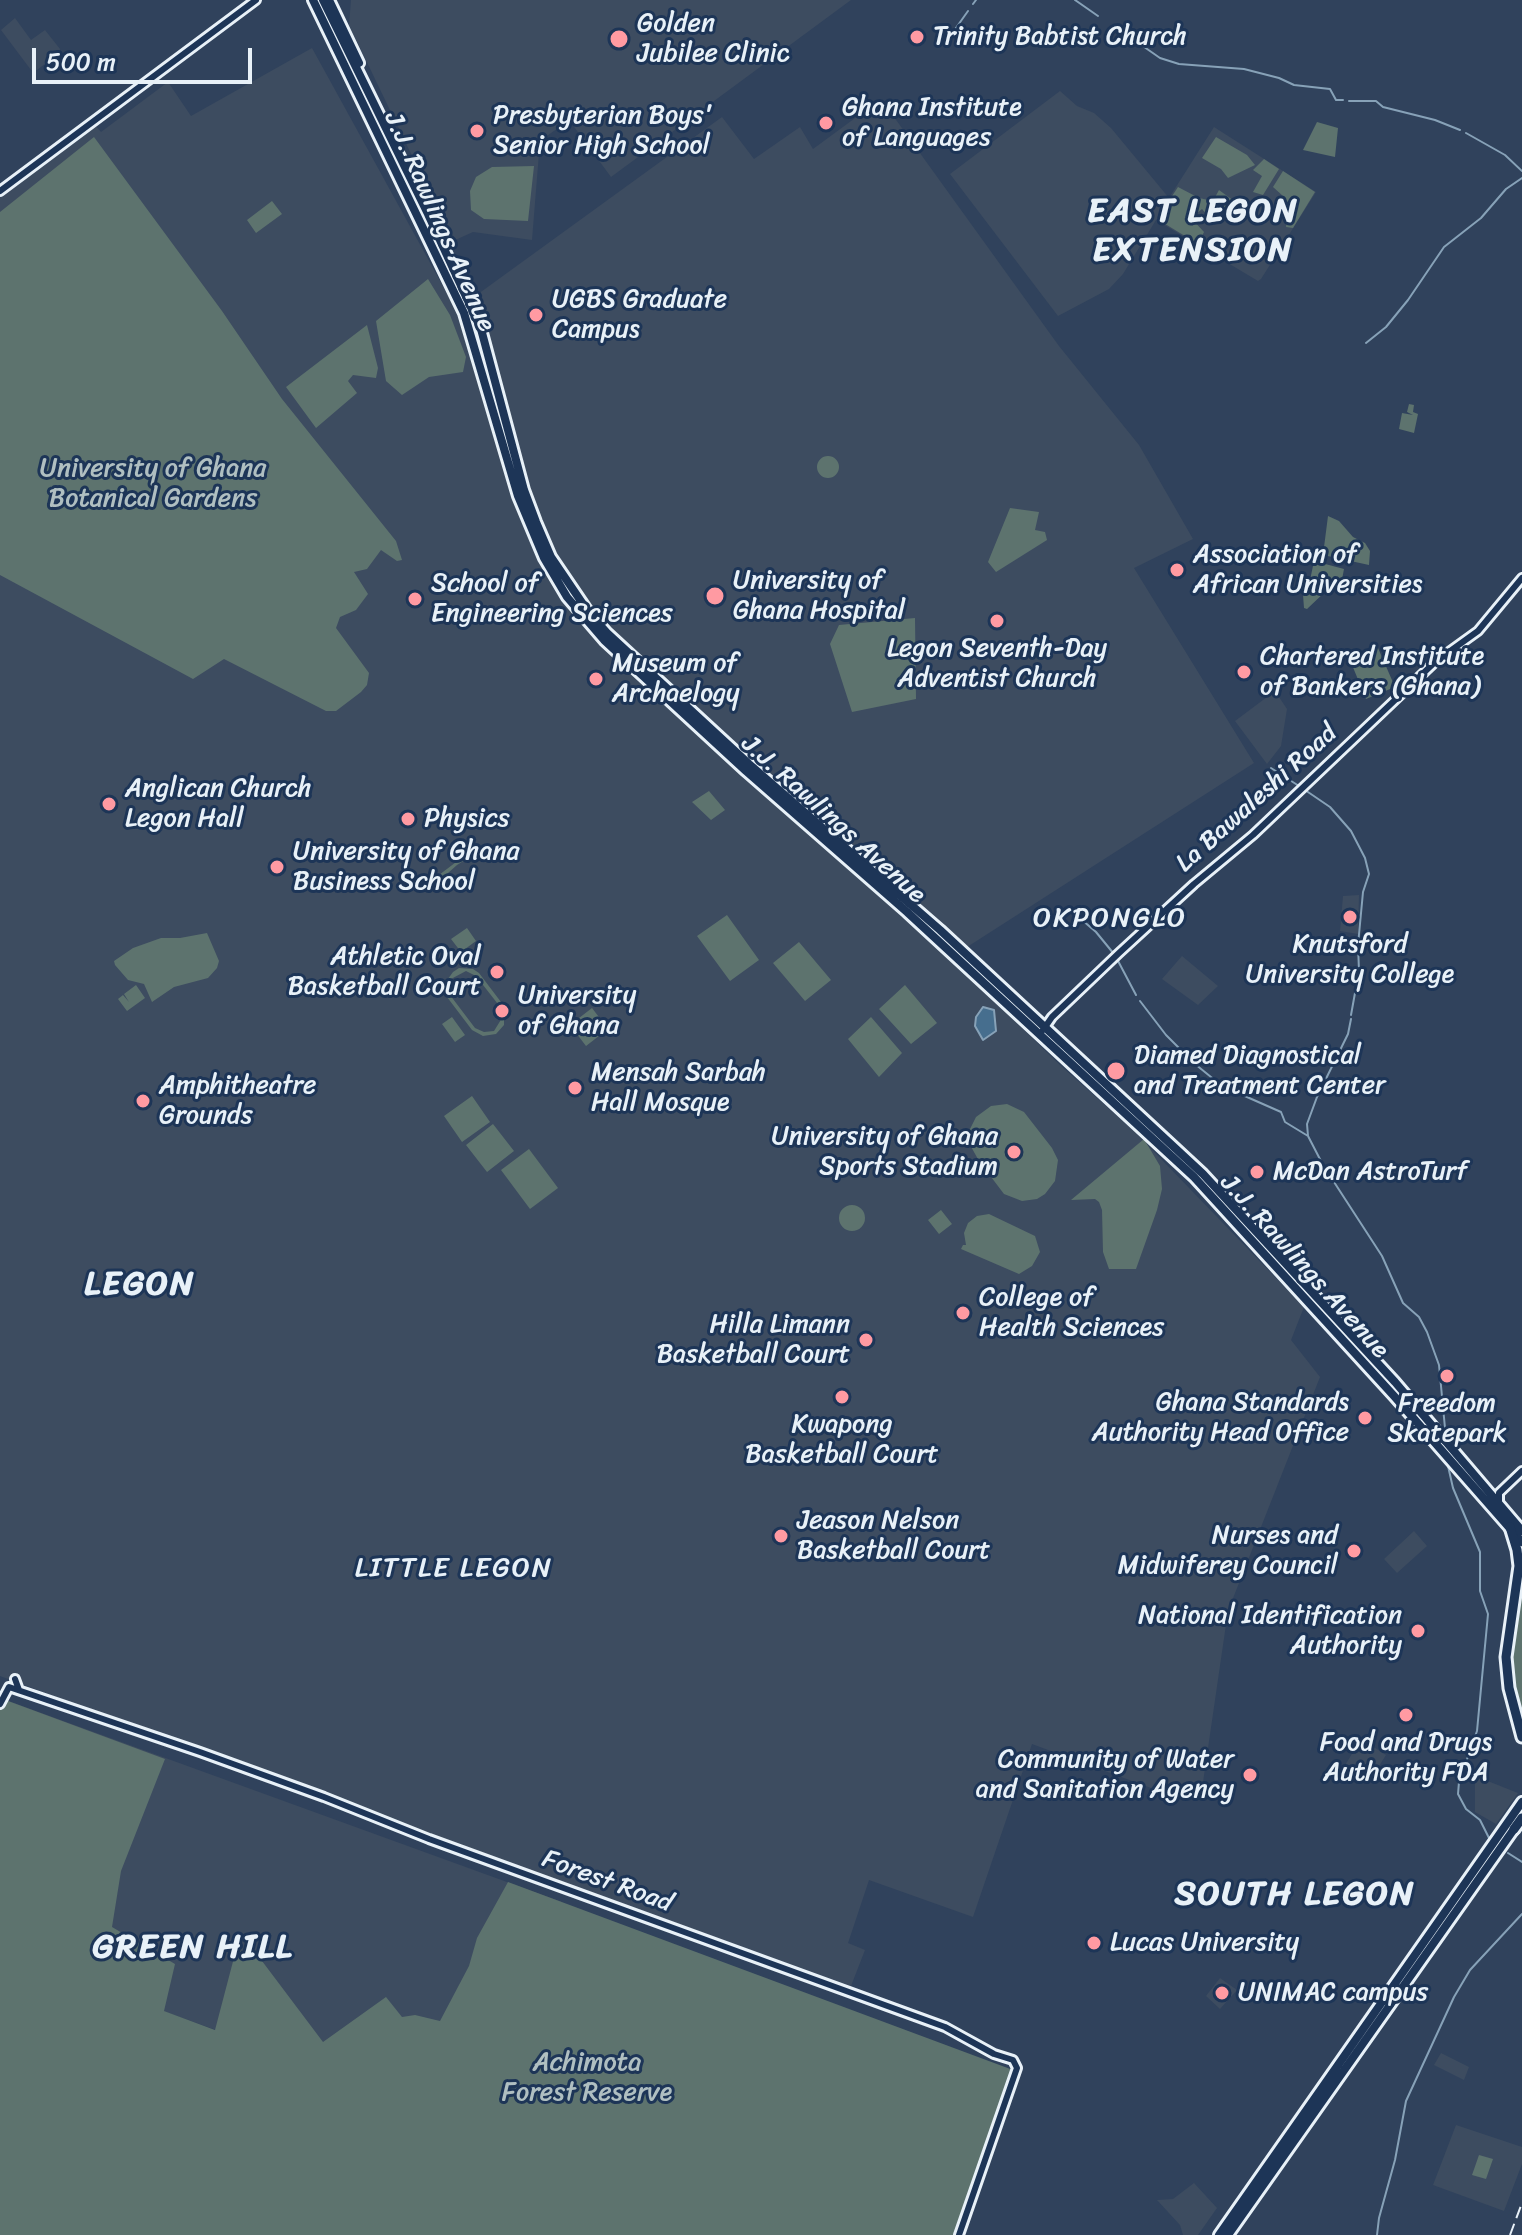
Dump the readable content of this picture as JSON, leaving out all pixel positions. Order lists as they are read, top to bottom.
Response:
{
  "streets": {
    "highway": ["J.J. Rawlings Avenue"],
    "main road": ["La Bawaleshi Road", "Forest Road"]
  },
  "crossings": [
    ["J.J. Rawlings Avenue", "La Bawaleshi Road"]
  ],
  "districts": [
    "EAST LEGON EXTENSION",
    "OKPONGLO",
    "LEGON",
    "LITTLE LEGON",
    "SOUTH LEGON",
    "GREEN HILL"
  ],
  "parks": ["University of Ghana Botanical Gardens", "Achimota Forest Reserve"],
  "places": [
    "Trinity Babtist Church",
    "Golden Jubilee Clinic",
    "Ghana Institute of Languages",
    "Presbyterian Boys' Senior High School",
    "UGBS Graduate Campus",
    "Association of African Universities",
    "University of Ghana Hospital",
    "School of Engineering Sciences",
    "Legon Seventh-Day Adventist Church",
    "Chartered Institute of Bankers (Ghana)",
    "Museum of Archaelogy",
    "Anglican Church Legon Hall",
    "Physics",
    "University of Ghana Business School",
    "Knutsford University College",
    "Athletic Oval Basketball Court",
    "University of Ghana",
    "Diamed Diagnostical and Treatment Center",
    "Mensah Sarbah Hall Mosque",
    "Amphitheatre Grounds",
    "University of Ghana Sports Stadium",
    "McDan AstroTurf",
    "College of Health Sciences",
    "Hilla Limann Basketball Court",
    "Freedom Skatepark",
    "Kwapong Basketball Court",
    "Ghana Standards Authority Head Office",
    "Jeason Nelson Basketball Court",
    "Nurses and Midwiferey Council",
    "National Identification Authority",
    "Food and Drugs Authority FDA",
    "Community of Water and Sanitation Agency",
    "Lucas University",
    "UNIMAC campus"
  ],
  "scale_bar": "500 m"
}
